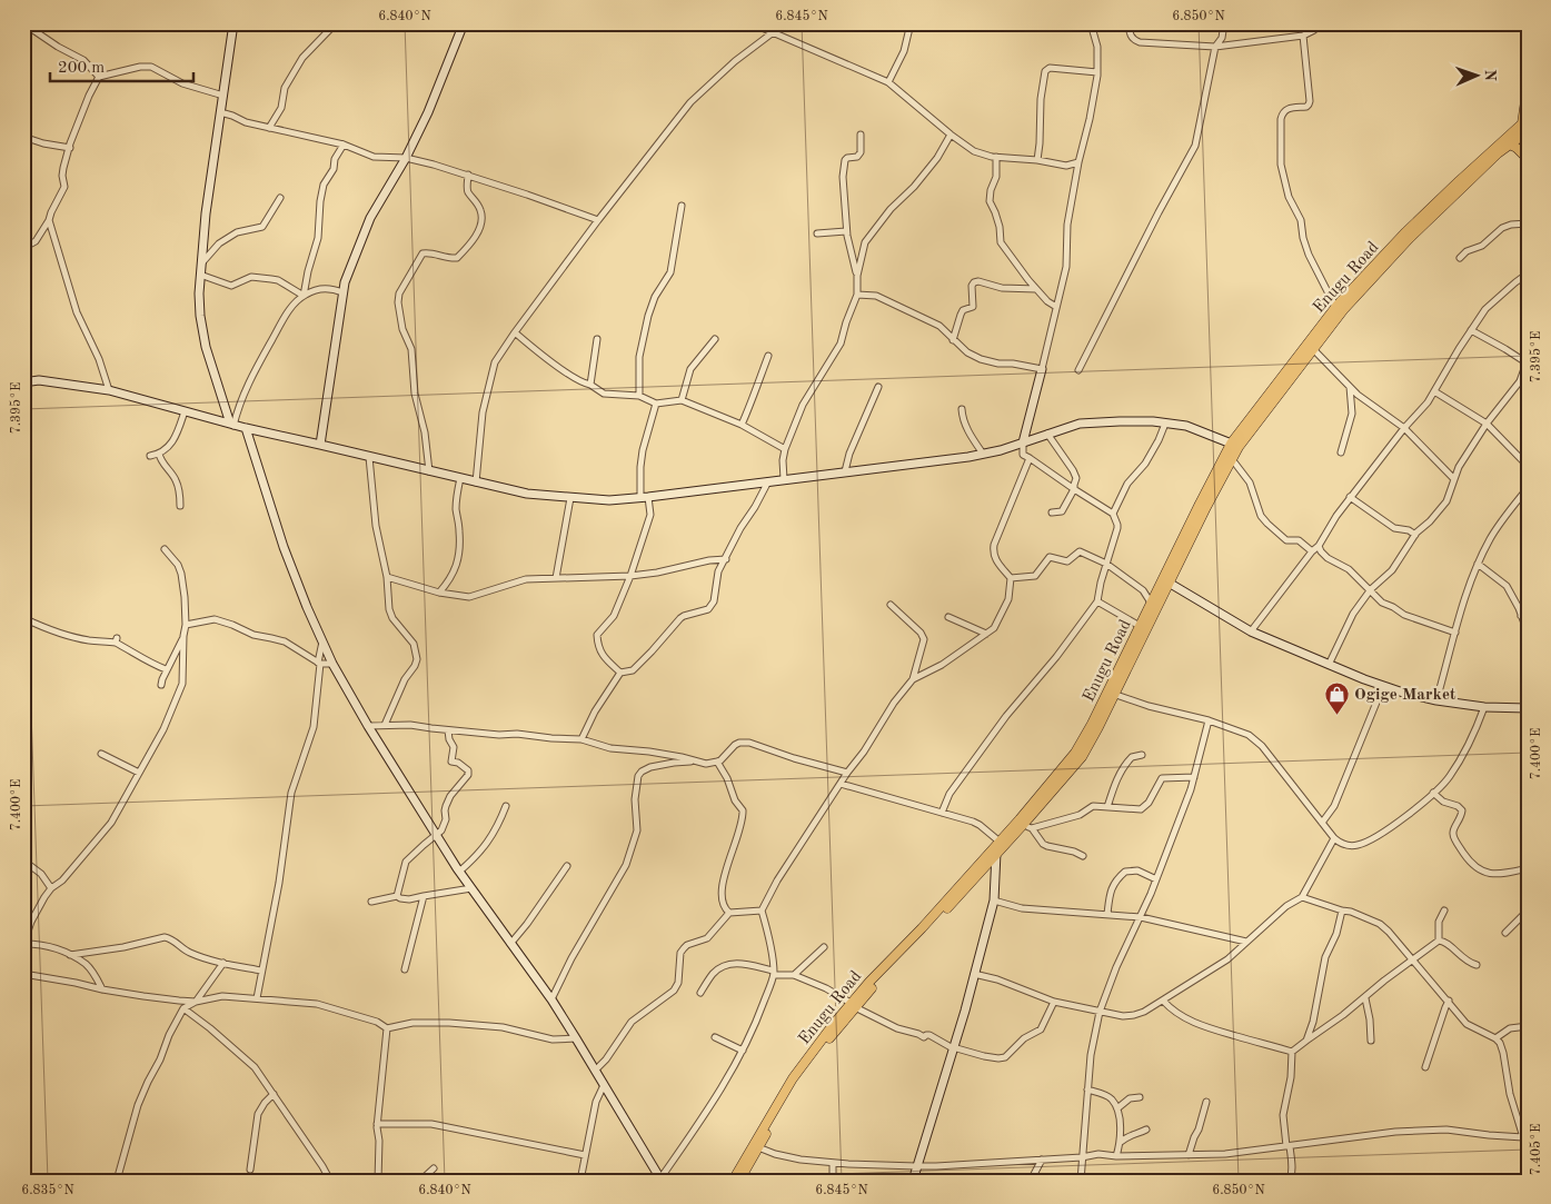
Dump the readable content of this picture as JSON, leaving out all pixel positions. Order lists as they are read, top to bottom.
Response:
{
  "streets": {
    "main road": ["Enugu Road"]
  },
  "places": {
    "shop": ["Ogige Market"]
  },
  "scale_bar": "200 m",
  "north": "right",
  "coordinates": [
    "6.840°N",
    "6.845°N",
    "6.850°N",
    "7.395°E",
    "7.400°E",
    "7.405°E",
    "6.835°N"
  ]
}
